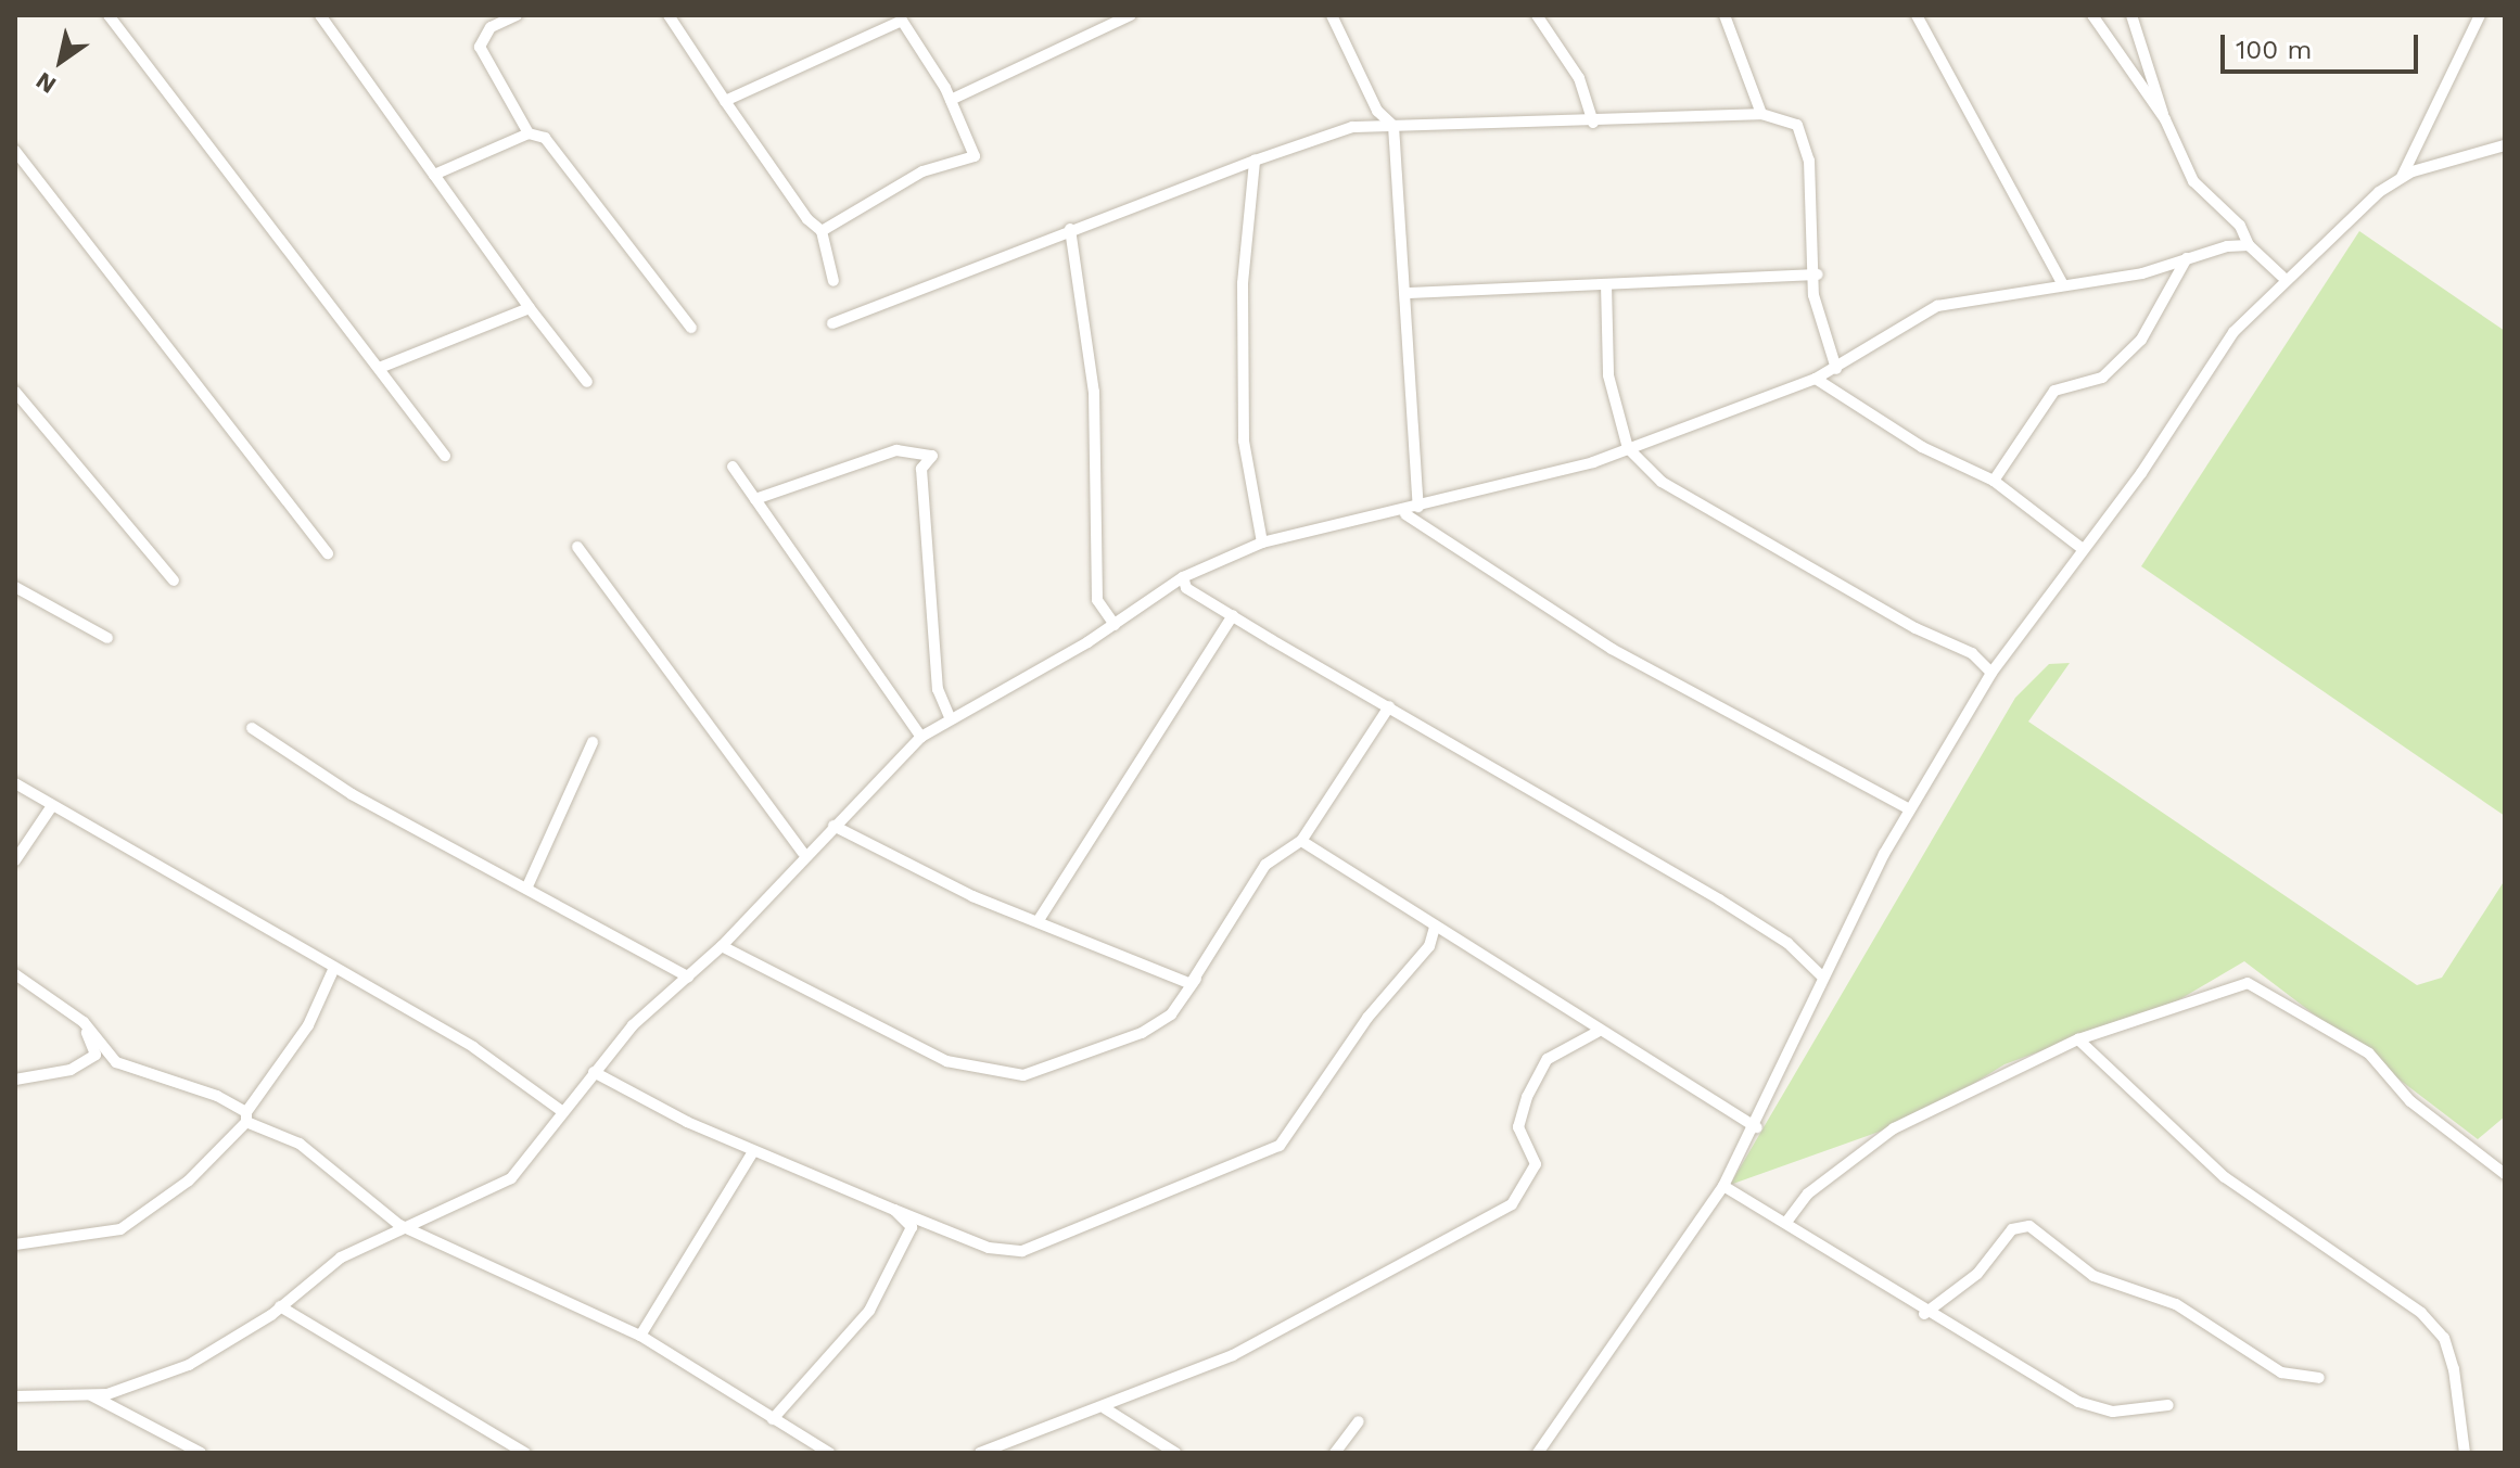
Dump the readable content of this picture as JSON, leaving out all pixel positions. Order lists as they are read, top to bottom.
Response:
{
  "scale_bar": "100 m",
  "north": "bottom left"
}
